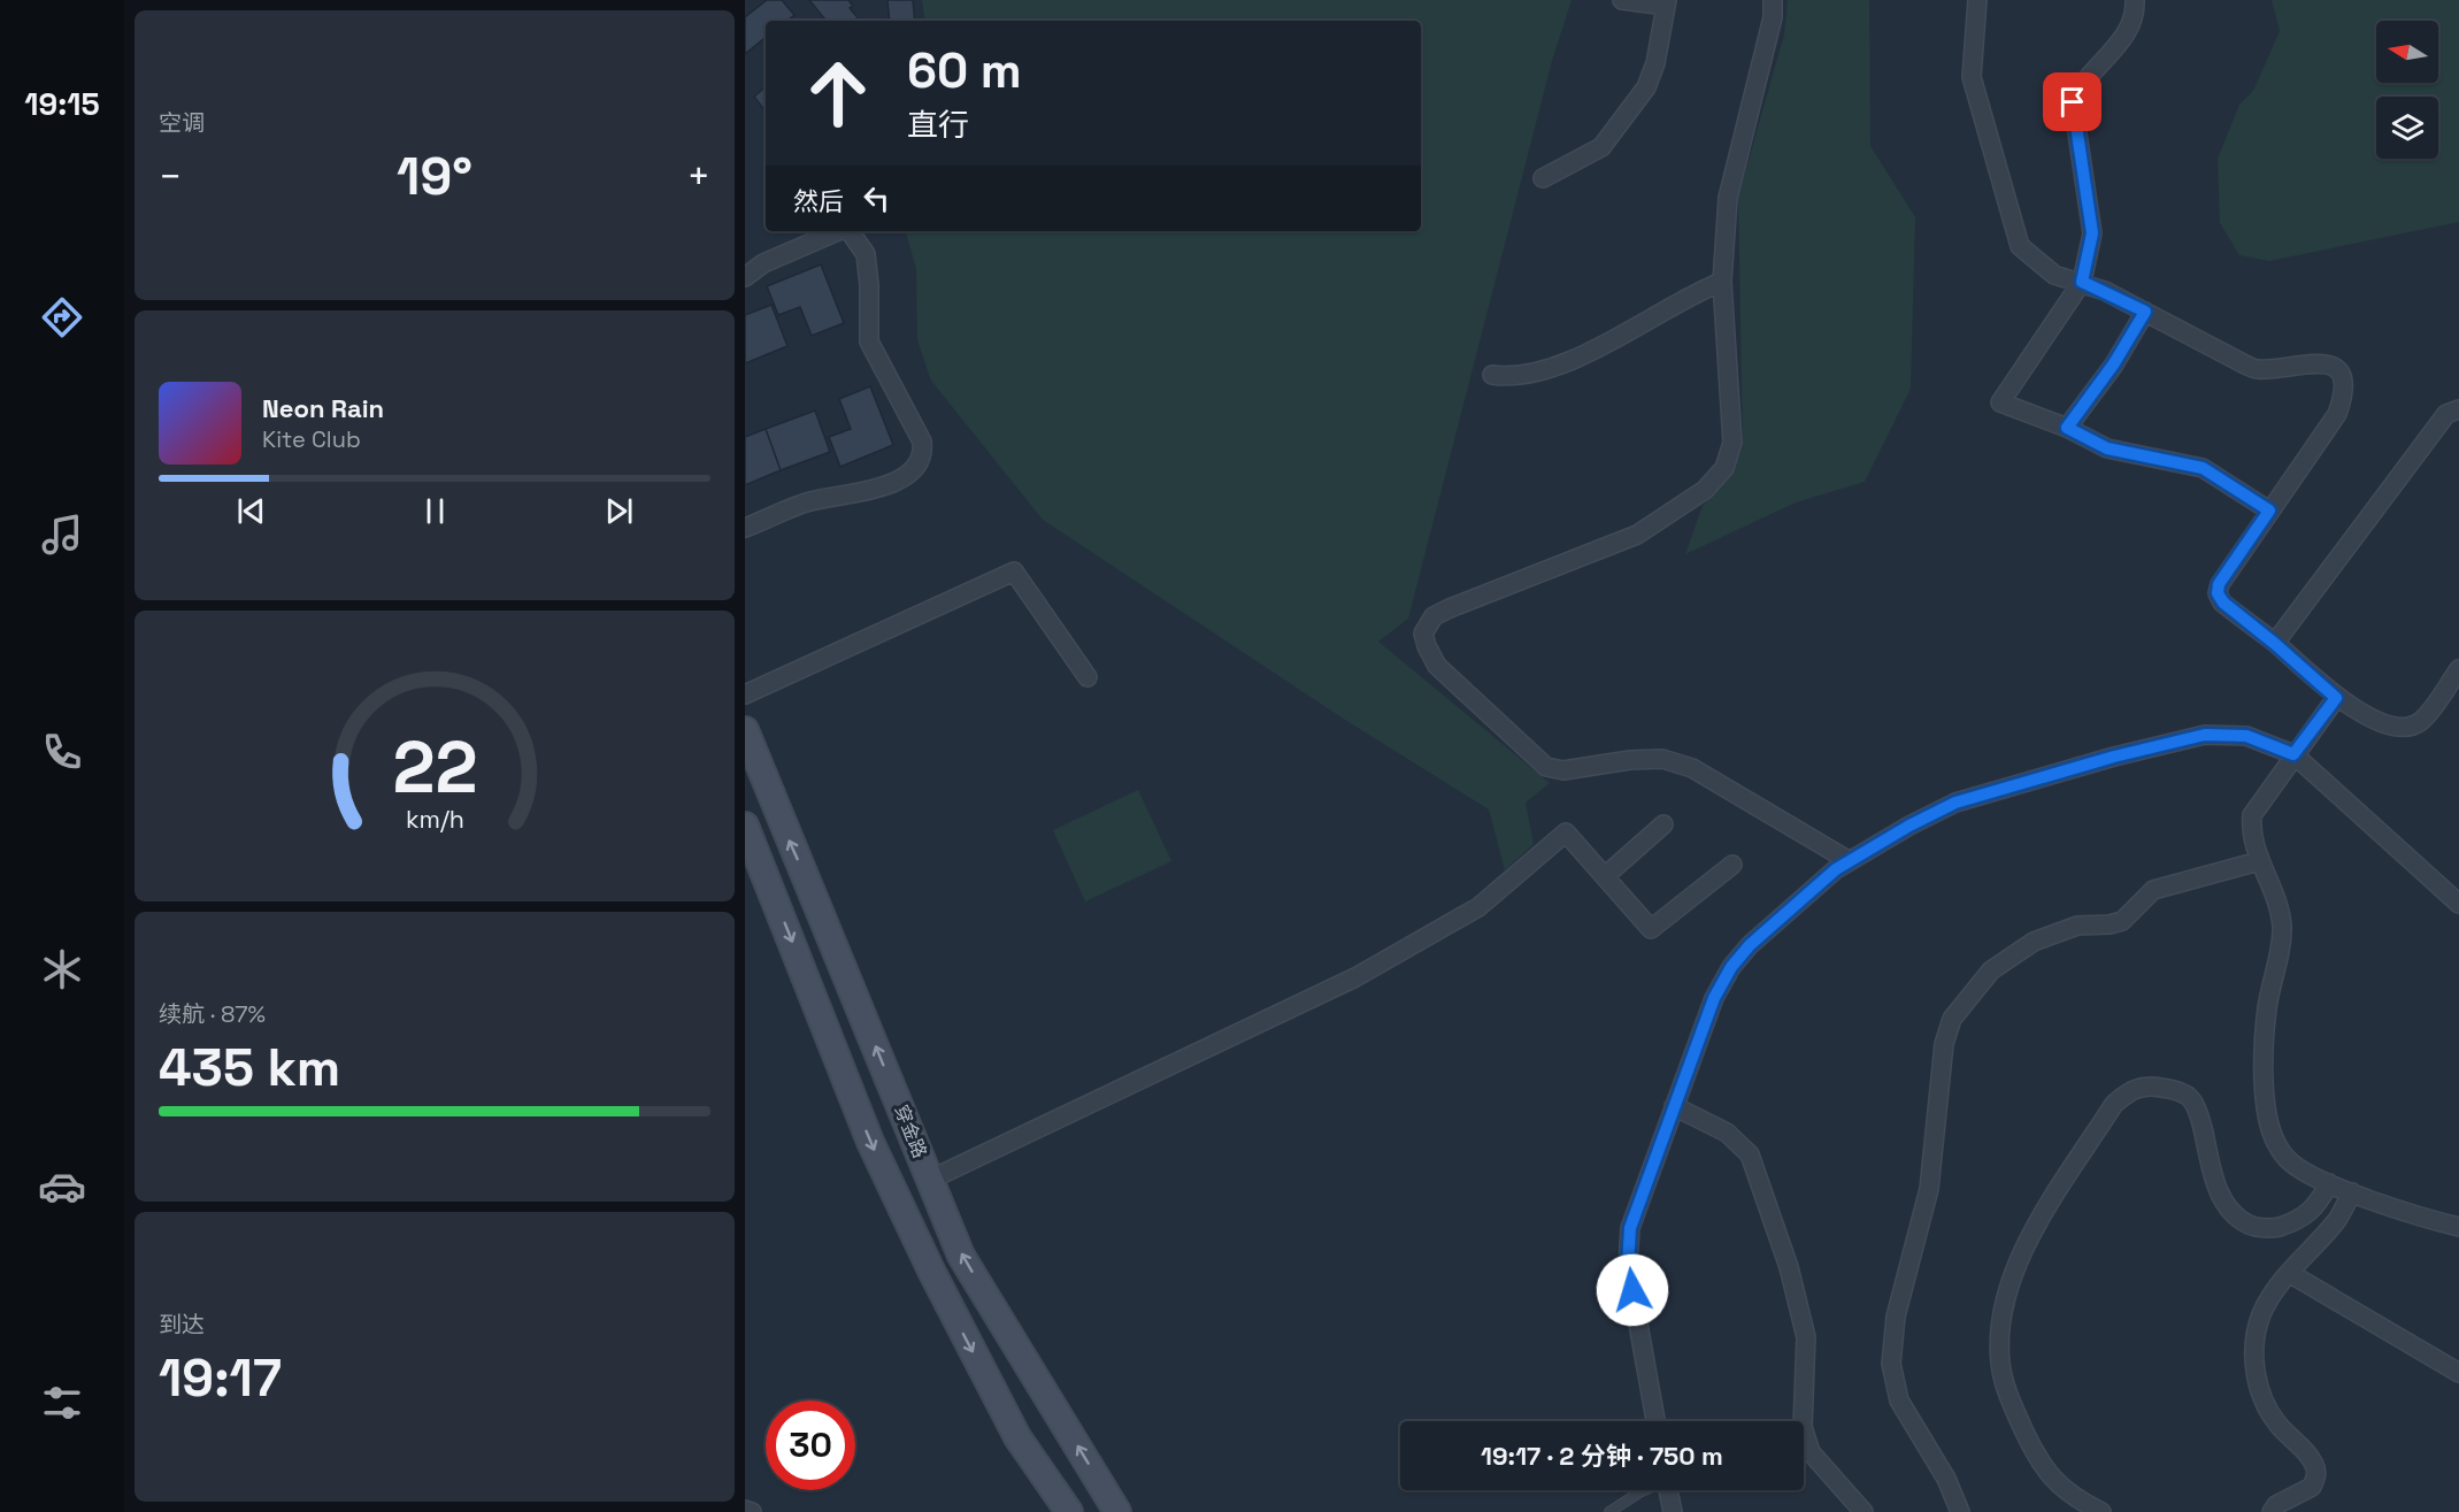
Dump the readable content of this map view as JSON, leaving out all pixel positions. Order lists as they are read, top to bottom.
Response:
{
  "streets": {
    "main road": ["穿金路"]
  },
  "north": "left",
  "page": {
    "tabs": "19:15",
    "tile": [
      "空调",
      ["续航 · 87%", "435 km"],
      ["到达", "19:17"]
    ],
    "turn": ["60 m", "直行"],
    "heat": ["−", "19°", "+"],
    "then": "然后",
    "song": ["Neon Rain", "Kite Club"],
    "limit": "30",
    "trip": "19:17 · 2 分钟 · 750 m",
    "gauge": ["22", "km/h"]
  }
}
